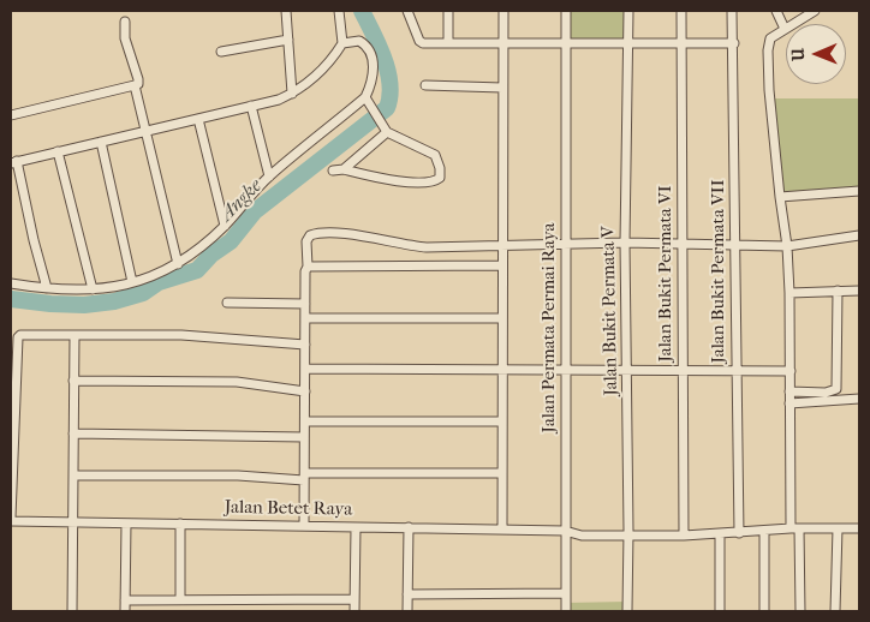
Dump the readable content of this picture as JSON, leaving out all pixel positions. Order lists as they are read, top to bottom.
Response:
{
  "streets": {
    "street": [
      "Jalan Bukit Permata VII",
      "Jalan Bukit Permata VI",
      "Jalan Bukit Permata V",
      "Jalan Permata Permai Raya",
      "Jalan Betet Raya"
    ]
  },
  "crossings": [
    ["Jalan Bukit Permata VII", "Jalan Betet Raya"],
    ["Jalan Bukit Permata VI", "Jalan Betet Raya"],
    ["Jalan Bukit Permata V", "Jalan Betet Raya"],
    ["Jalan Permata Permai Raya", "Jalan Betet Raya"]
  ],
  "water": ["Angke"],
  "north": "left"
}
